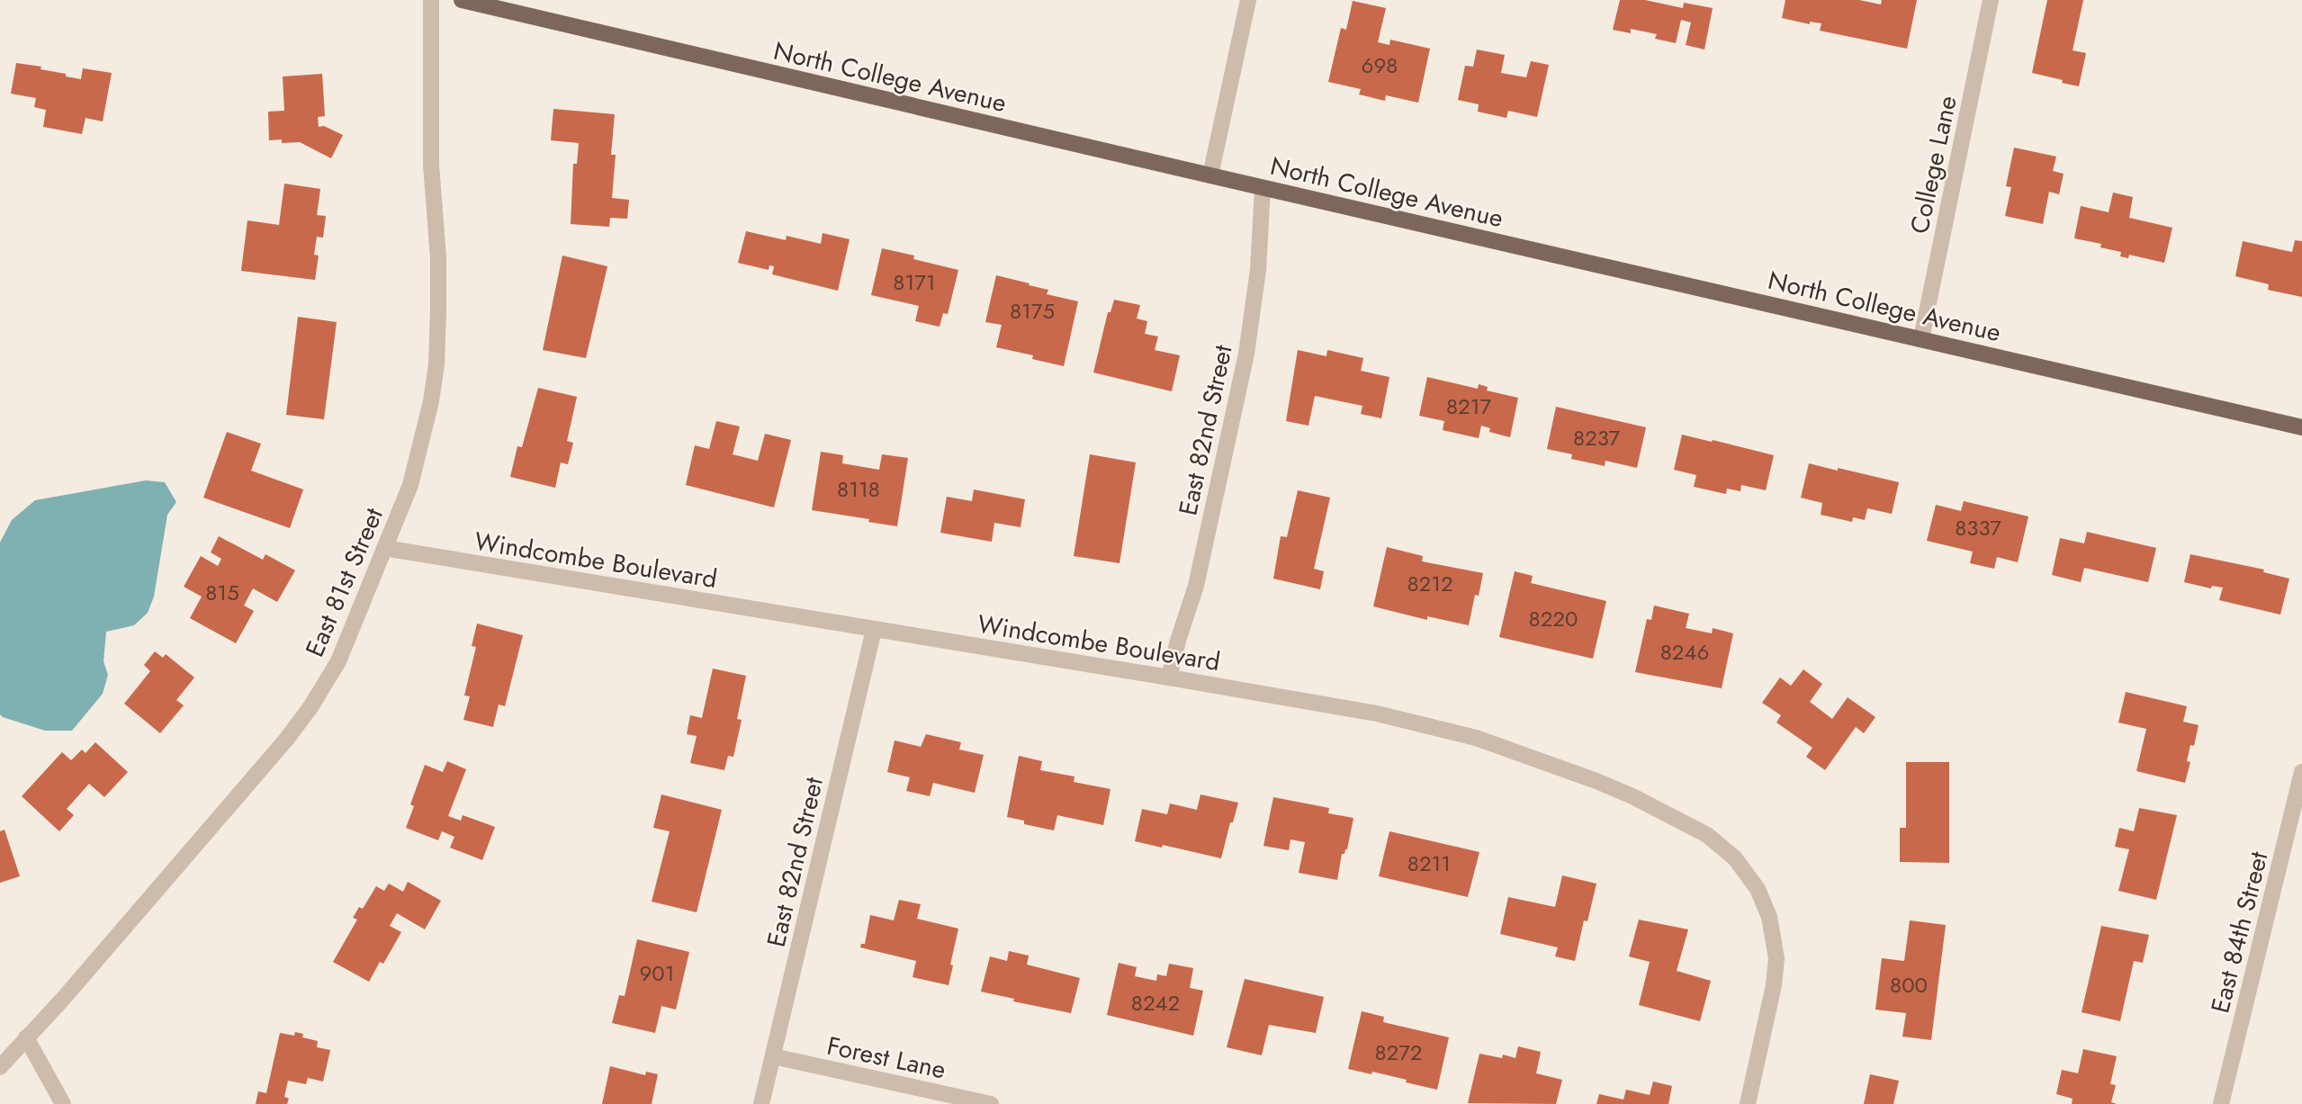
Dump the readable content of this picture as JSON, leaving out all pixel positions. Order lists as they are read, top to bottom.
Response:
{
  "streets": {
    "main road": ["North College Avenue"],
    "street": [
      "College Lane",
      "East 82nd Street",
      "Windcombe Boulevard",
      "East 81st Street",
      "East 84th Street",
      "Forest Lane"
    ]
  },
  "crossings": [
    ["North College Avenue", "College Lane"],
    ["North College Avenue", "East 82nd Street"],
    ["East 82nd Street", "Windcombe Boulevard"],
    ["East 82nd Street", "Forest Lane"],
    ["Windcombe Boulevard", "East 81st Street"]
  ],
  "house_numbers": [
    "698",
    "8171",
    "8175",
    "8217",
    "8237",
    "8118",
    "8337",
    "8212",
    "815",
    "8220",
    "8246",
    "8211",
    "901",
    "800",
    "8242",
    "8272"
  ]
}
